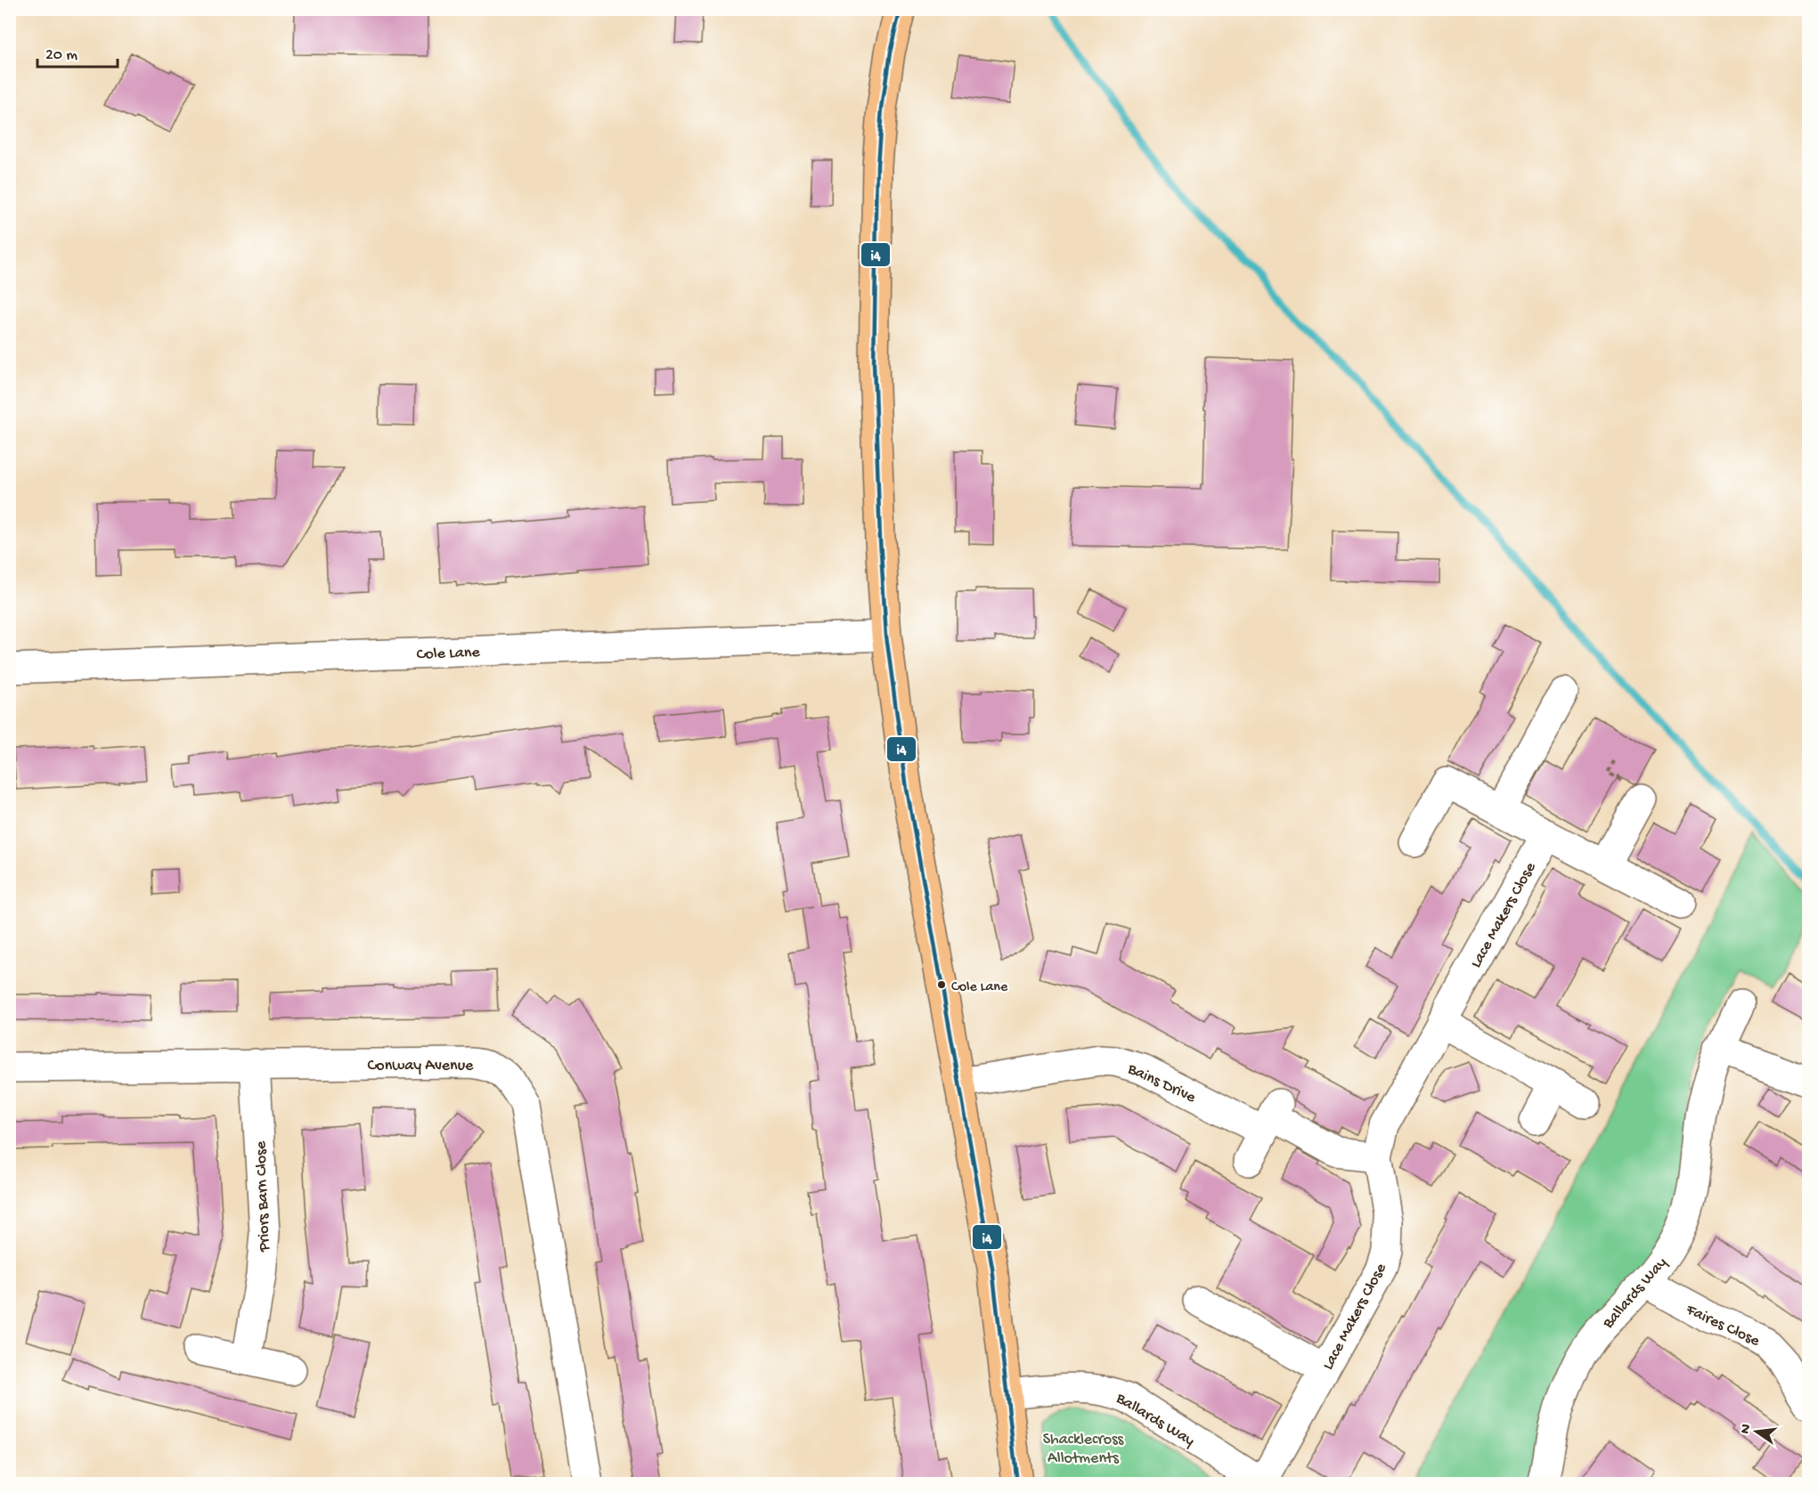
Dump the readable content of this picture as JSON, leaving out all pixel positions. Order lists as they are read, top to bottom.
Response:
{
  "streets": {
    "street": [
      "Cole Lane",
      "Lace Makers Close",
      "Conway Avenue",
      "Bains Drive",
      "Priors Barn Close",
      "Ballards Way",
      "Faires Close"
    ]
  },
  "crossings": [
    ["Lace Makers Close", "Bains Drive"],
    ["Lace Makers Close", "Ballards Way"],
    ["Conway Avenue", "Priors Barn Close"],
    ["Ballards Way", "Faires Close"]
  ],
  "parks": ["Shacklecross Allotments"],
  "places": ["Cole Lane"],
  "lines": ["transit line i4"],
  "scale_bar": "20 m",
  "north": "left"
}
